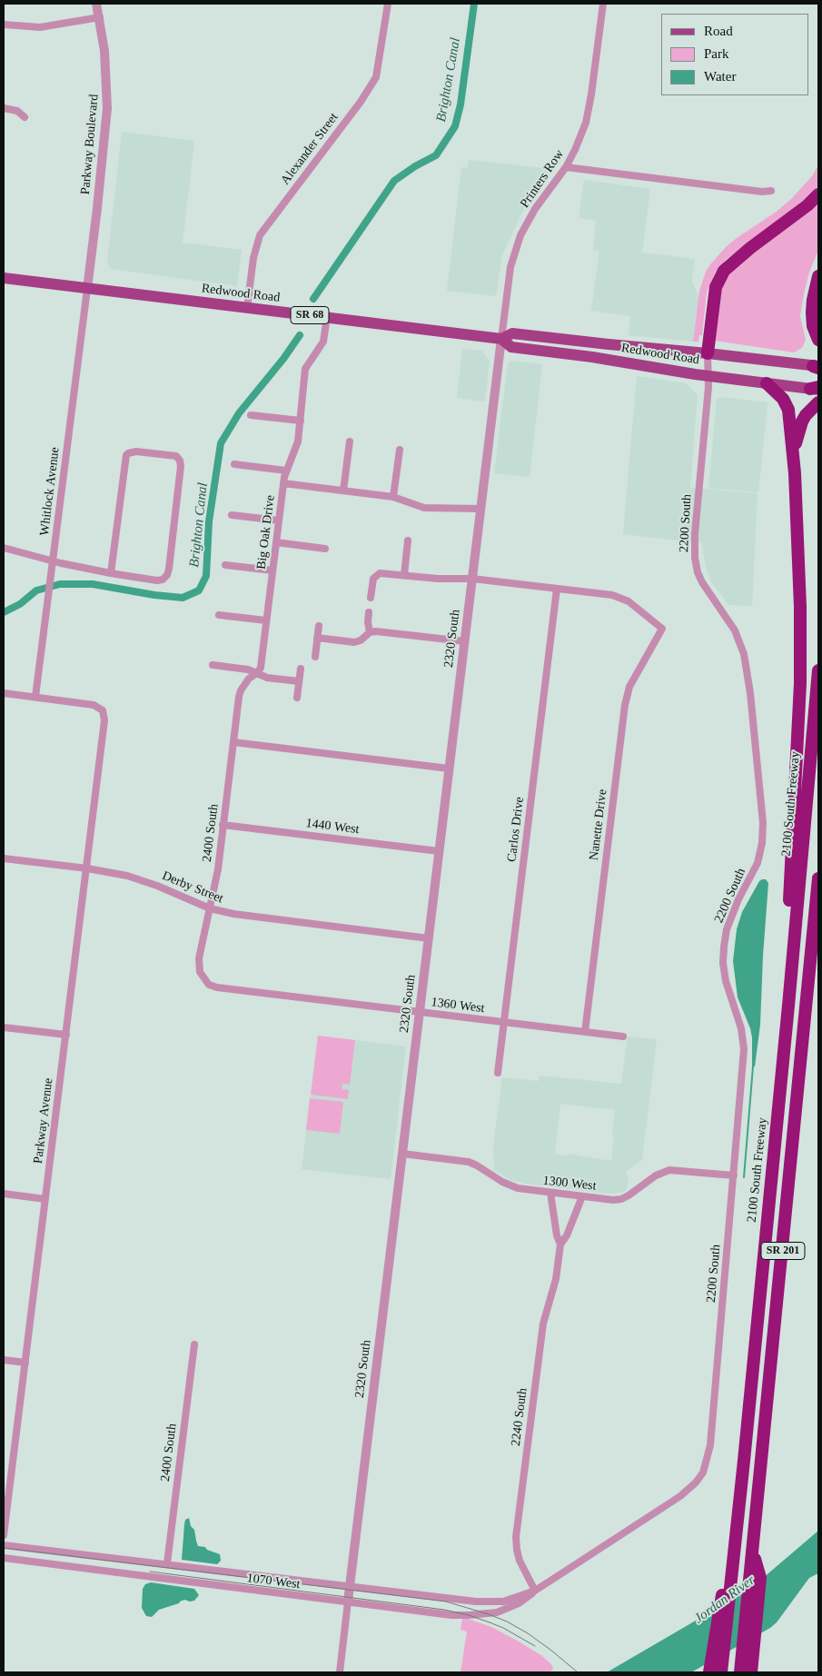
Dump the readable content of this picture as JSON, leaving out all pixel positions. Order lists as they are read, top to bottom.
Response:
{
  "streets": {
    "highway": ["2100 South Freeway", "SR 201"],
    "main road": ["Redwood Road", "SR 68"],
    "street": [
      "Parkway Boulevard",
      "Alexander Street",
      "Printers Row",
      "Whitlock Avenue",
      "2200 South",
      "Big Oak Drive",
      "2320 South",
      "Nanette Drive",
      "1440 West",
      "Carlos Drive",
      "2400 South",
      "Derby Street",
      "1360 West",
      "Parkway Avenue",
      "1300 West",
      "2240 South",
      "1070 West"
    ]
  },
  "crossings": [
    ["Parkway Boulevard", "Redwood Road"],
    ["Parkway Boulevard", "Whitlock Avenue"],
    ["Alexander Street", "Redwood Road"],
    ["Printers Row", "Redwood Road"],
    ["Printers Row", "2320 South"],
    ["Redwood Road", "Whitlock Avenue"],
    ["Redwood Road", "2200 South"],
    ["Redwood Road", "Big Oak Drive"],
    ["Redwood Road", "2320 South"],
    ["Whitlock Avenue", "Parkway Avenue"],
    ["2200 South", "1300 West"],
    ["2200 South", "1070 West"],
    ["Big Oak Drive", "2400 South"],
    ["2320 South", "1440 West"],
    ["2320 South", "Derby Street"],
    ["2320 South", "1360 West"],
    ["2320 South", "1300 West"],
    ["2320 South", "1070 West"],
    ["Nanette Drive", "Carlos Drive"],
    ["Nanette Drive", "1360 West"],
    ["1440 West", "2400 South"],
    ["Carlos Drive", "1360 West"],
    ["2400 South", "Derby Street"],
    ["2400 South", "1360 West"],
    ["2400 South", "1070 West"],
    ["Derby Street", "Parkway Avenue"],
    ["1300 West", "2240 South"],
    ["2240 South", "1070 West"]
  ],
  "water": ["Brighton Canal", "Jordan River"],
  "legend": ["Road", "Park", "Water"]
}
